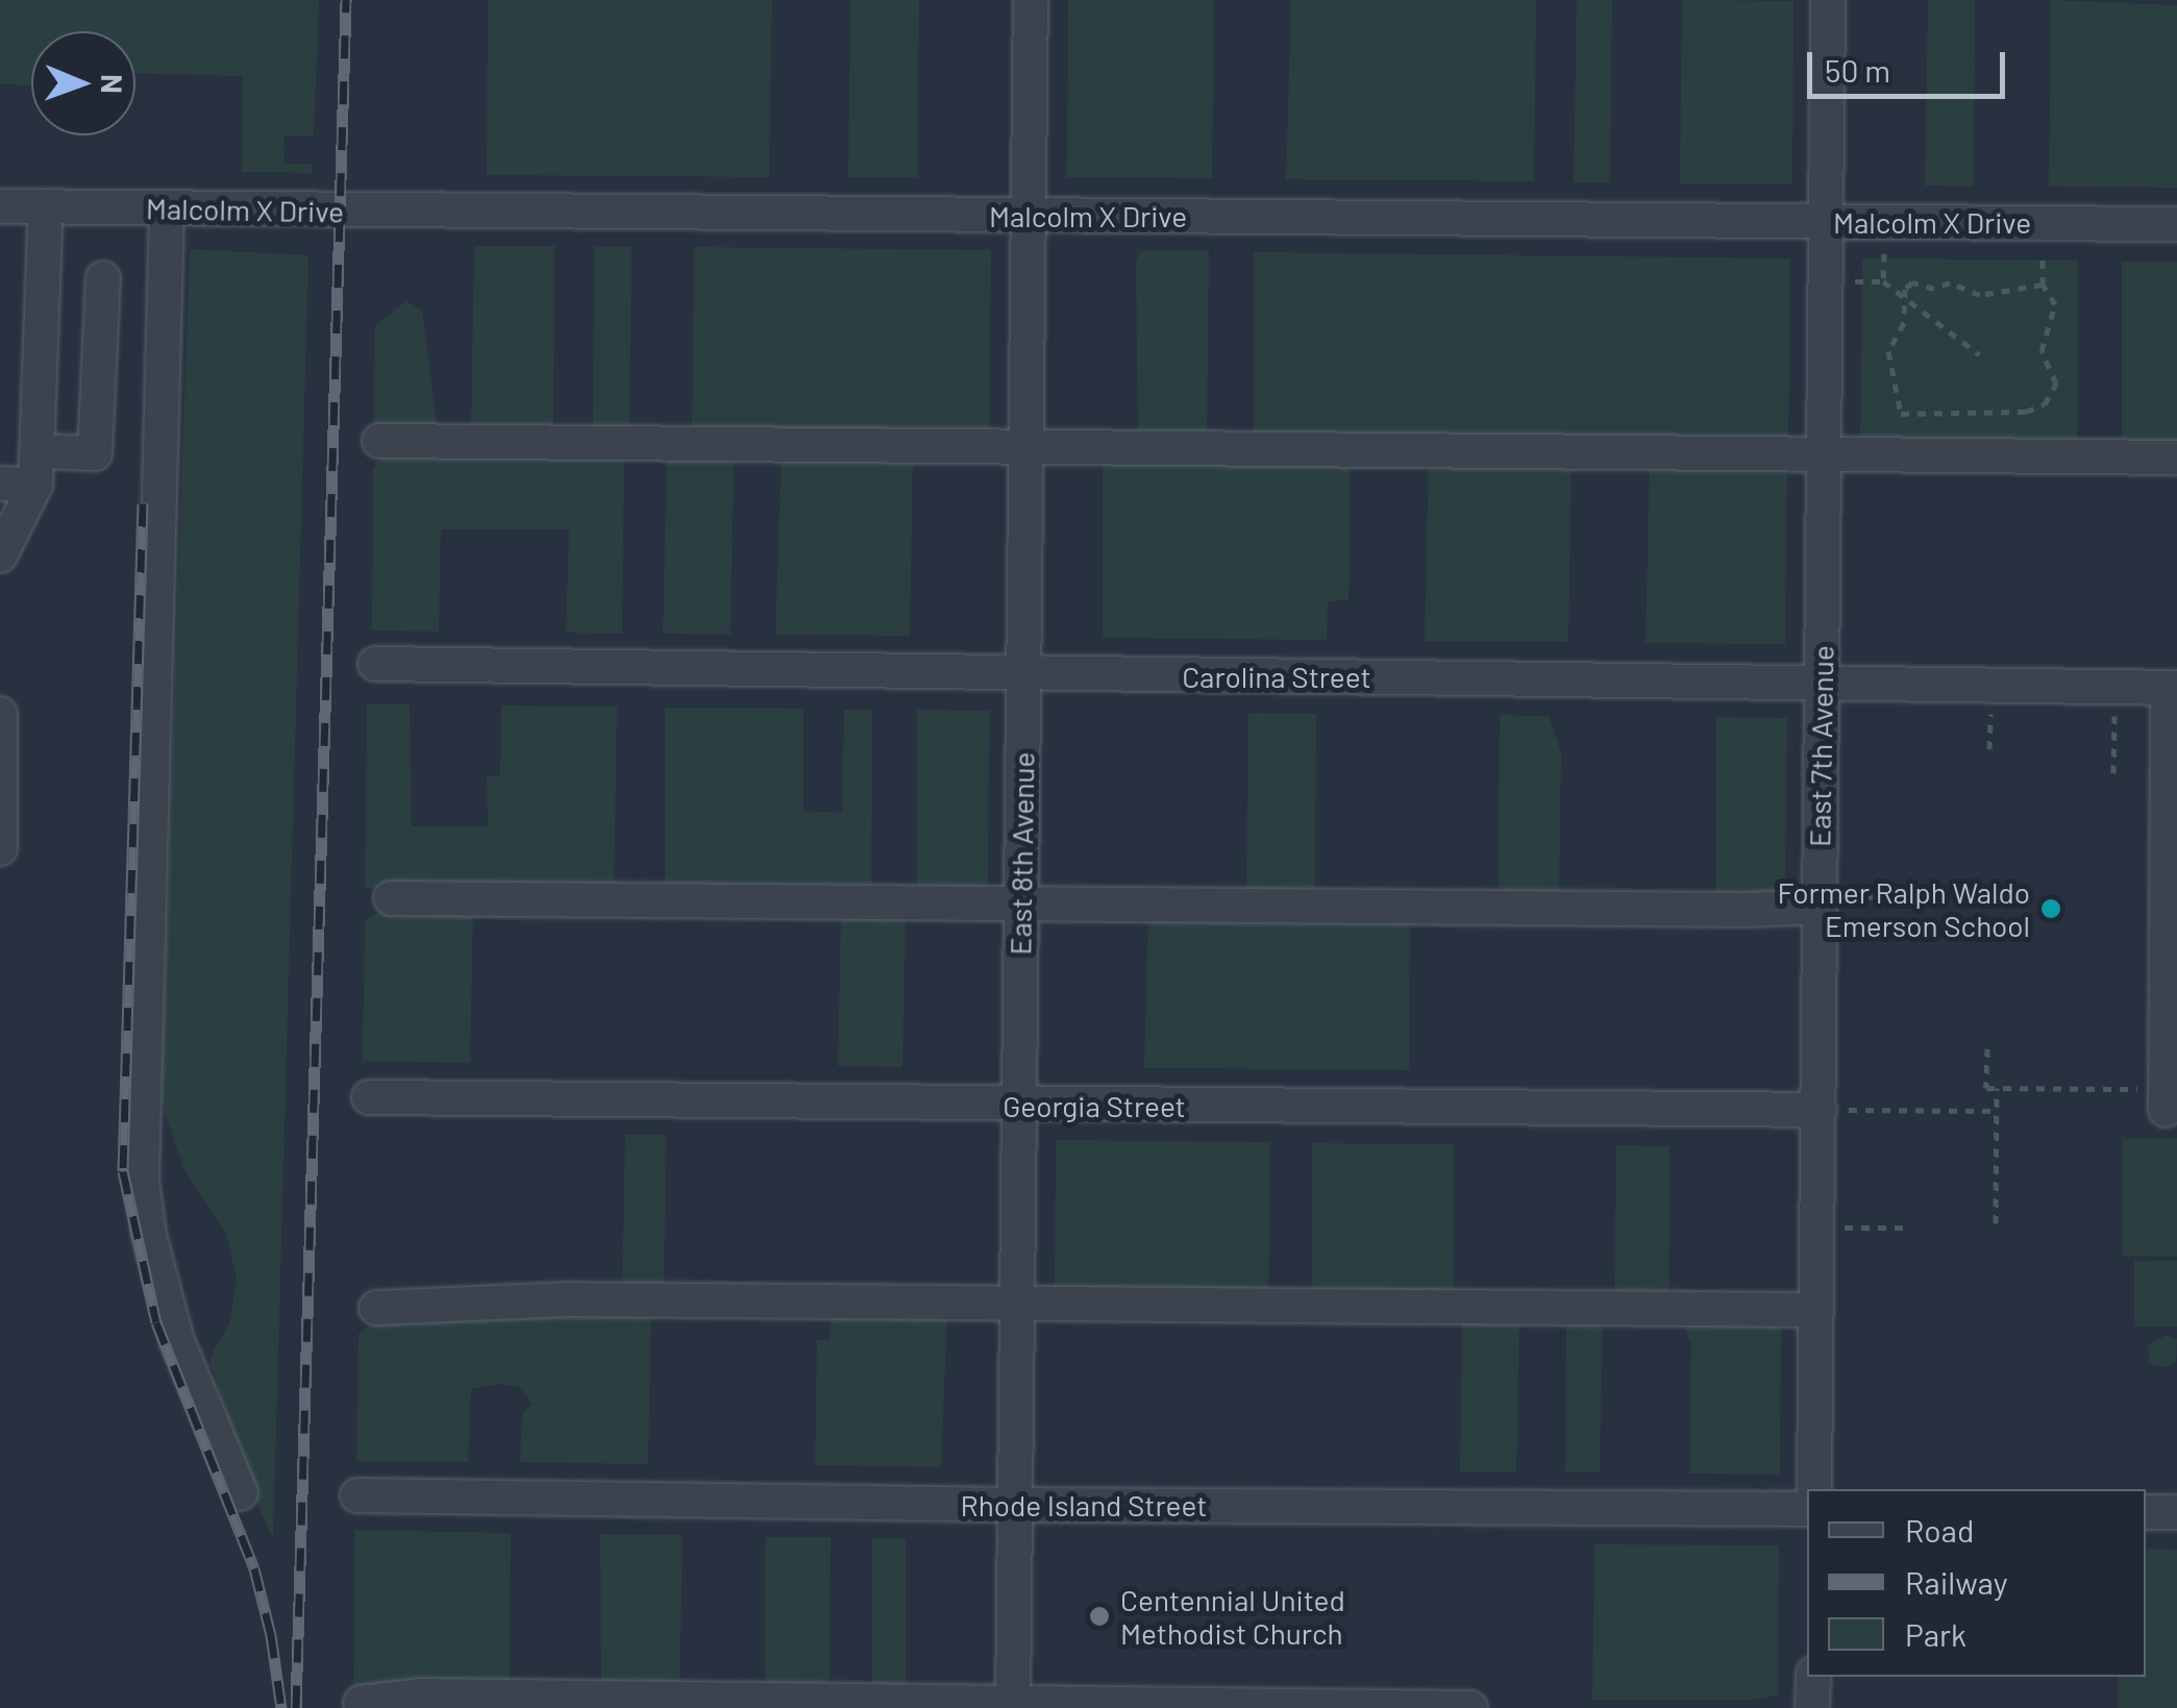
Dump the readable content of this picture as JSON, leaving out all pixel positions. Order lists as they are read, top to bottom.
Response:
{
  "streets": {
    "street": [
      "Malcolm X Drive",
      "Carolina Street",
      "East 7th Avenue",
      "East 8th Avenue",
      "Georgia Street",
      "Rhode Island Street"
    ]
  },
  "crossings": [
    ["Malcolm X Drive", "East 7th Avenue"],
    ["Malcolm X Drive", "East 8th Avenue"],
    ["Carolina Street", "East 7th Avenue"],
    ["Carolina Street", "East 8th Avenue"],
    ["East 7th Avenue", "Georgia Street"],
    ["East 8th Avenue", "Georgia Street"],
    ["East 8th Avenue", "Rhode Island Street"]
  ],
  "places": ["Former Ralph Waldo Emerson School", "Centennial United Methodist Church"],
  "legend": ["Road", "Railway", "Park"],
  "scale_bar": "50 m",
  "north": "right"
}
